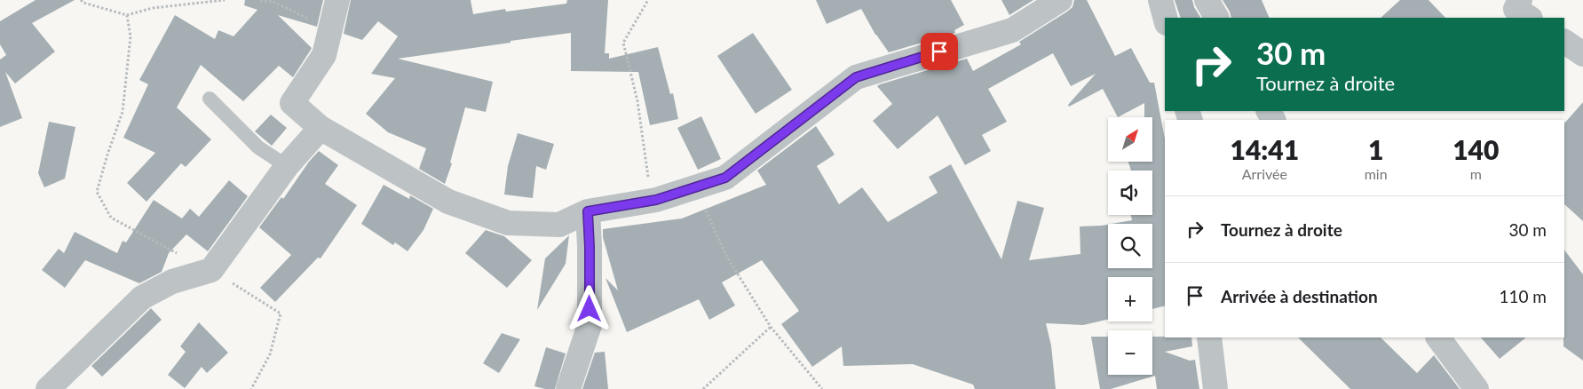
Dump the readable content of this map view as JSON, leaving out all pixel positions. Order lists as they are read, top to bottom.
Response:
{
  "north": "top right",
  "page": {
    "turn": ["30 m", "Tournez à droite"],
    "map_buttons": ["+", "−"],
    "eta": [
      "14:41",
      "Arrivée",
      "1",
      "min",
      "140",
      "m"
    ],
    "list": [
      {
        "name": "Tournez à droite",
        "value": "30 m"
      },
      {
        "name": "Arrivée à destination",
        "value": "110 m"
      }
    ]
  }
}
